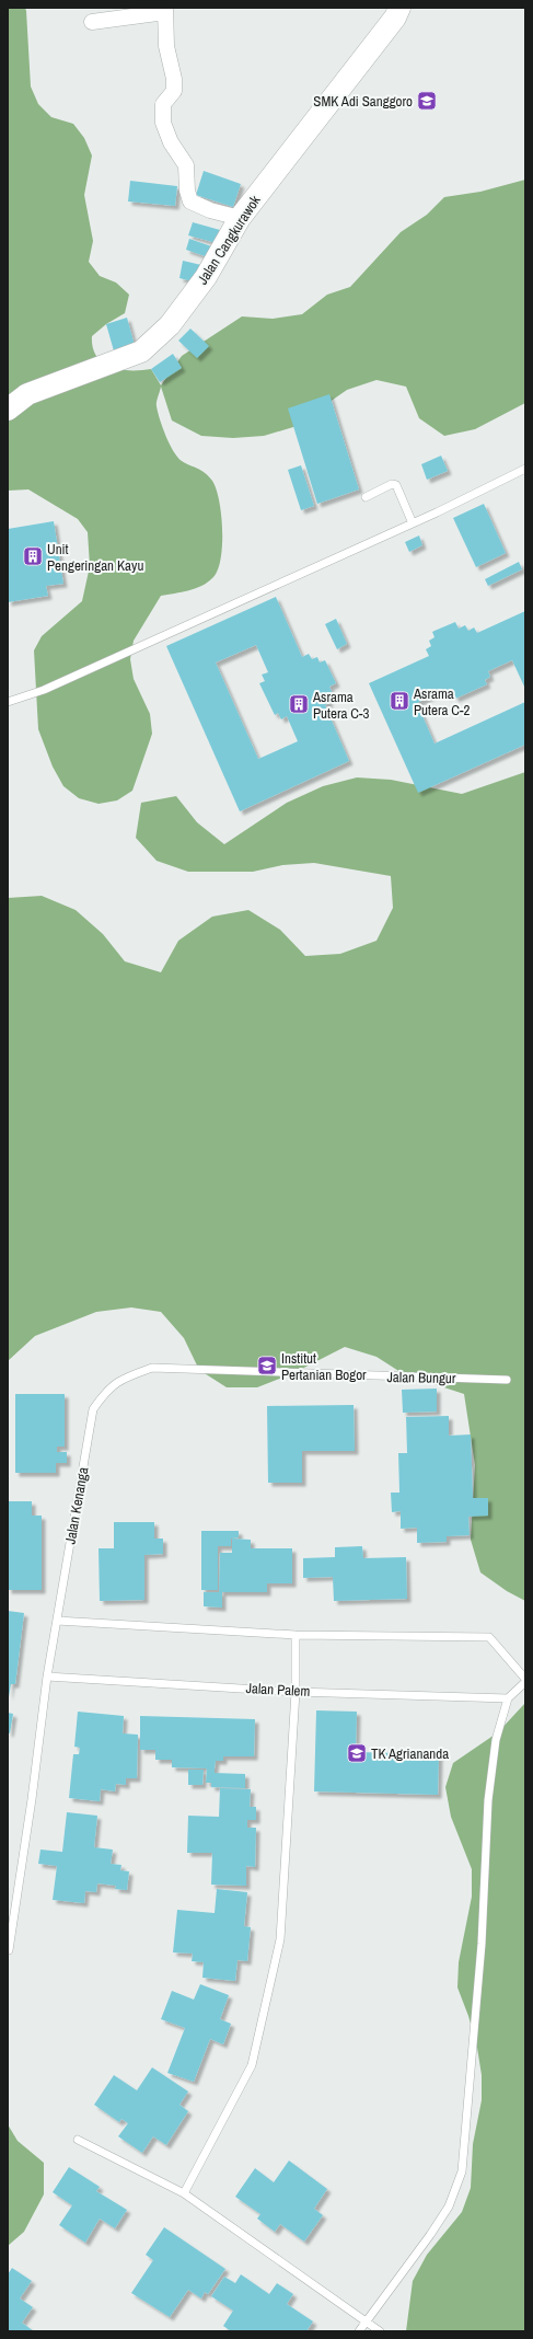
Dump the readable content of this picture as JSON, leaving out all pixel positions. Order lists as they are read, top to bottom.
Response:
{
  "streets": {
    "street": ["Jalan Cangkurawok"],
    "lane": ["Jalan Bungur", "Jalan Kenanga", "Jalan Palem"]
  },
  "crossings": [
    ["Jalan Bungur", "Jalan Kenanga"],
    ["Jalan Kenanga", "Jalan Palem"]
  ],
  "places": {
    "school or university": ["SMK Adi Sanggoro", "Institut Pertanian Bogor", "TK Agriananda"],
    "building": ["Unit Pengeringan Kayu", "Asrama Putera C-2", "Asrama Putera C-3"]
  }
}
